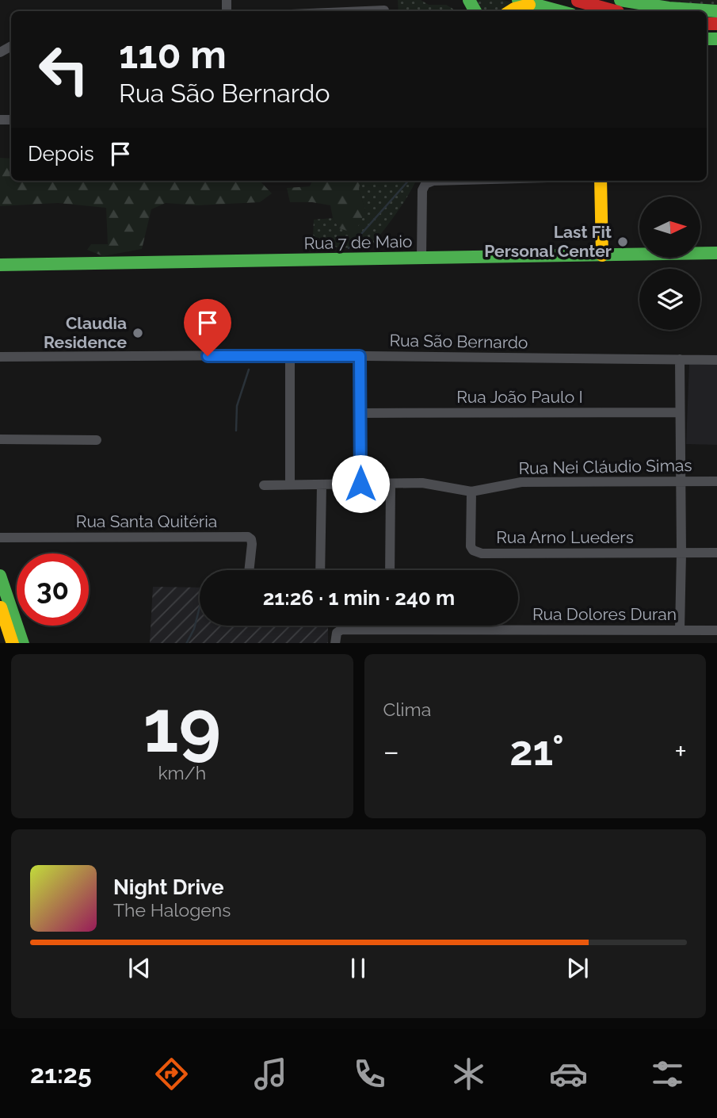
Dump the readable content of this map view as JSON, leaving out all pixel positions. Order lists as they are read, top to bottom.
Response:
{
  "streets": {
    "street": [
      "Rua 7 de Maio",
      "Rua São Bernardo",
      "Rua João Paulo I",
      "Rua Nei Cláudio Simas",
      "Rua Santa Quitéria",
      "Rua Arno Lueders",
      "Rua Dolores Duran"
    ]
  },
  "crossings": [
    ["Rua Nei Cláudio Simas", "Rua Arno Lueders"]
  ],
  "places": ["Last Fit Personal Center", "Claudia Residence"],
  "north": "right",
  "page": {
    "turn": ["110 m", "Rua São Bernardo"],
    "then": "Depois",
    "limit": "30",
    "trip": "21:26 · 1 min · 240 m",
    "tile": [
      ["19", "km/h"],
      "Clima"
    ],
    "heat": ["−", "21°", "+"],
    "song": ["Night Drive", "The Halogens"],
    "tabs": "21:25"
  }
}
